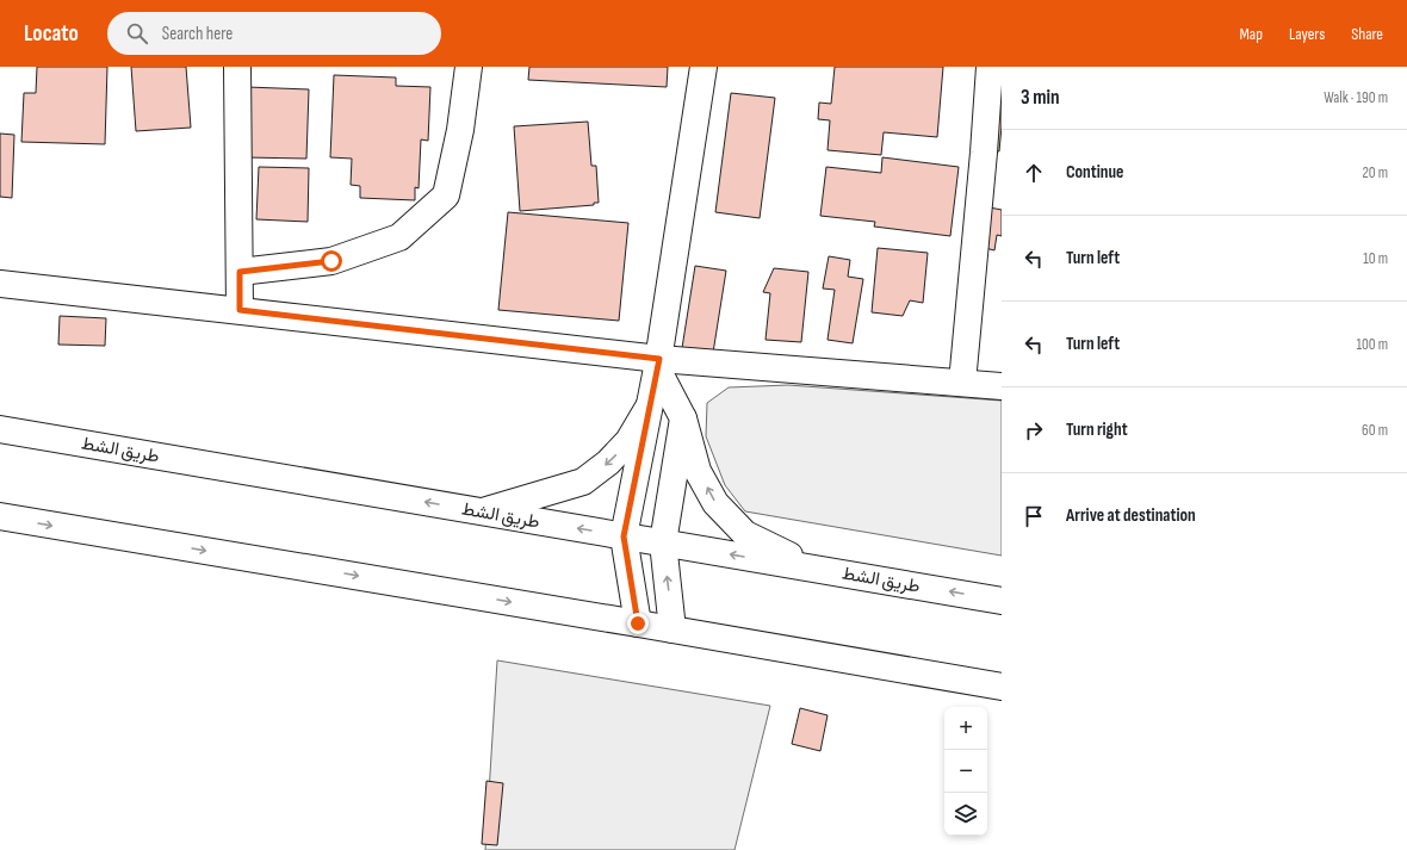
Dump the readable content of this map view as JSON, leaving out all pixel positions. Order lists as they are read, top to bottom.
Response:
{
  "streets": {
    "main road": ["طريق الشط"]
  },
  "page": {
    "header": "Locato",
    "search": "Search here",
    "nav": ["Map", "Layers", "Share"],
    "heading": ["3 min", "Walk · 190 m"],
    "list": [
      ["Continue", "20 m"],
      ["Turn left", "10 m"],
      ["Turn left", "100 m"],
      ["Turn right", "60 m"],
      "Arrive at destination"
    ],
    "map_buttons": ["+", "−"]
  }
}
